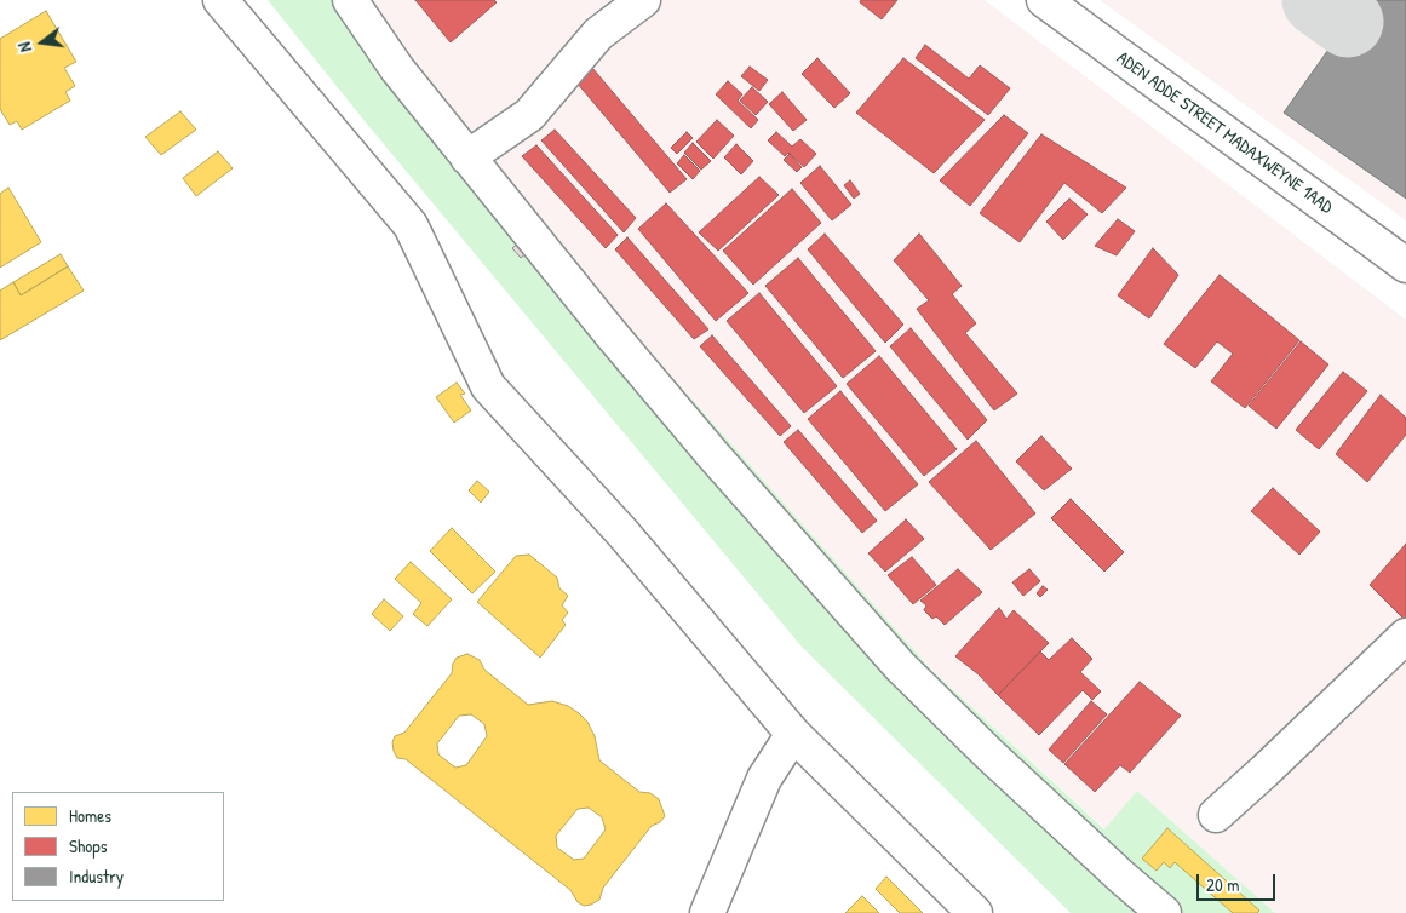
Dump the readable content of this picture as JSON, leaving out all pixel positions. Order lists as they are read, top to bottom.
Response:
{
  "streets": {
    "street": ["ADEN ADDE STREET MADAXWEYNE 1AAD"]
  },
  "legend": ["Homes", "Shops", "Industry"],
  "scale_bar": "20 m",
  "north": "left"
}
